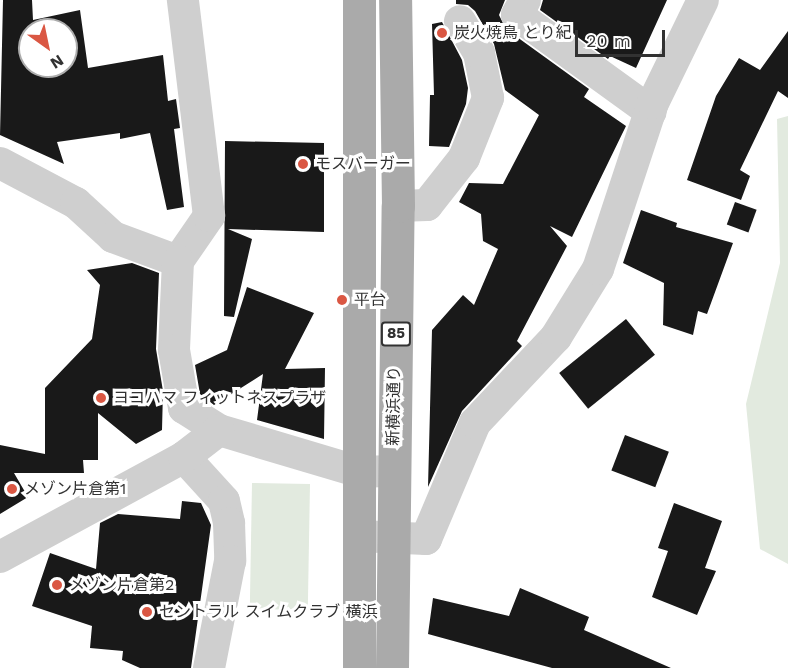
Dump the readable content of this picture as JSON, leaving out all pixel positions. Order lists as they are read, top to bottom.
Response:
{
  "streets": {
    "main road": ["85", "新横浜通り"]
  },
  "places": [
    "炭火焼鳥 とり紀",
    "モスバーガー",
    "平台",
    "ヨコハマ フィットネスプラザ",
    "メゾン片倉第1",
    "メゾン片倉第2",
    "セントラル スイムクラブ 横浜"
  ],
  "scale_bar": "20 m",
  "north": "bottom right"
}
